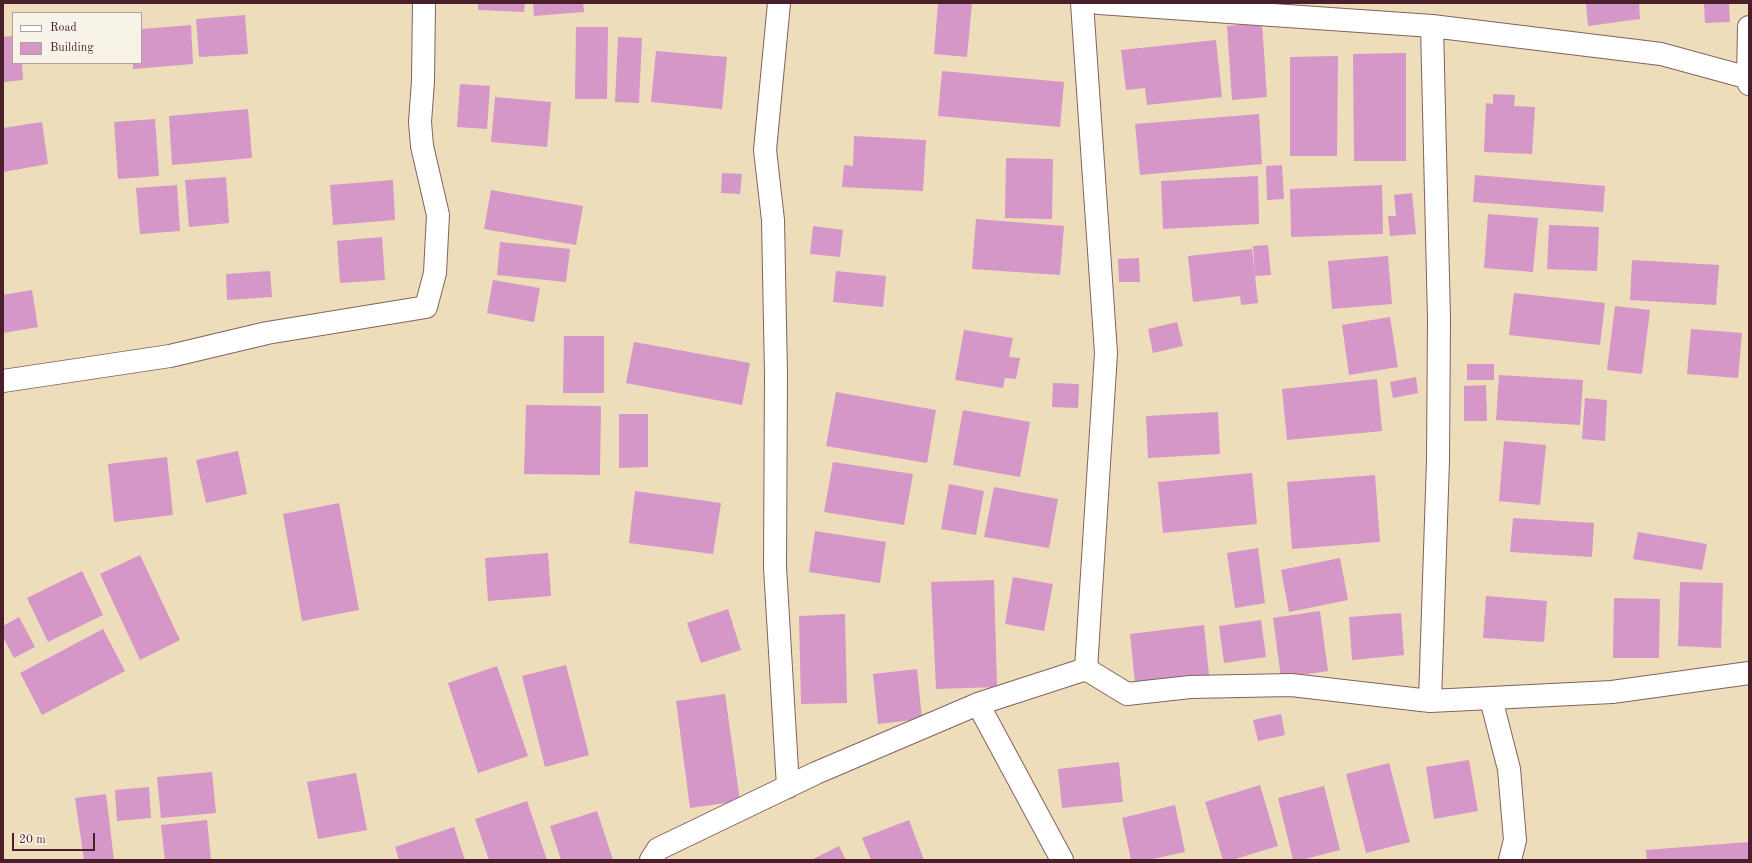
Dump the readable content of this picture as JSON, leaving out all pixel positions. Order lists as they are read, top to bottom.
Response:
{
  "legend": ["Road", "Building"],
  "scale_bar": "20 m"
}
